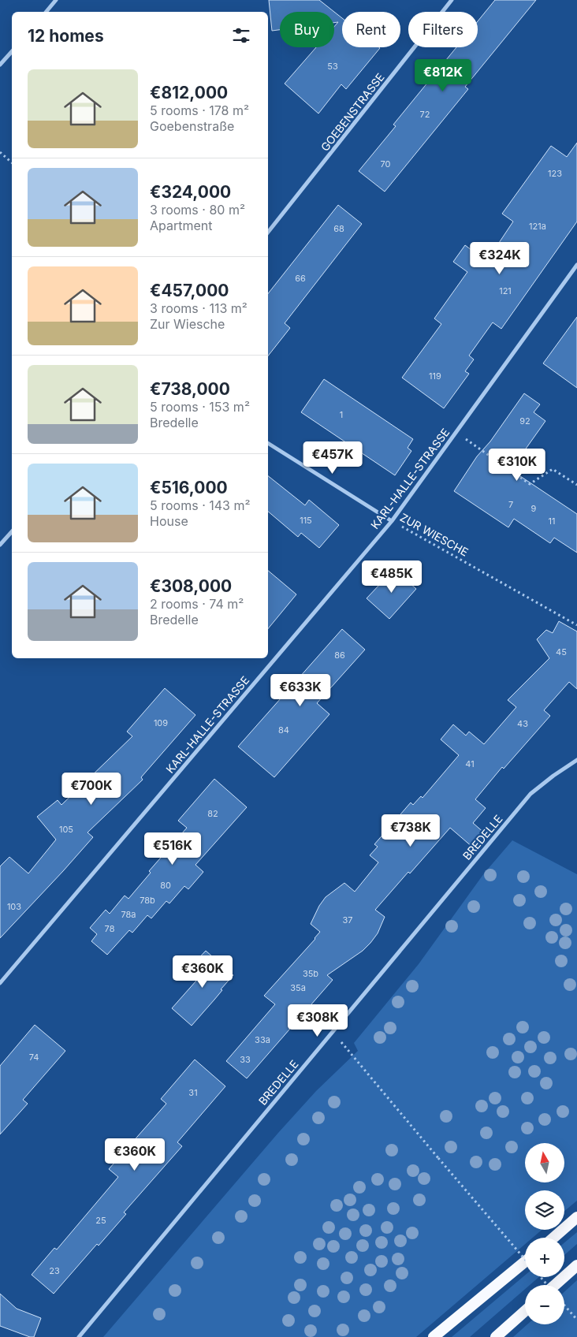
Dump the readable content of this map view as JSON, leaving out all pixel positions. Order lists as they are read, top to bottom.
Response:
{
  "streets": {
    "street": [
      "GOEBENSTRASSE",
      "KARL-HALLE-STRASSE",
      "ZUR WIESCHE",
      "BREDELLE"
    ]
  },
  "crossings": [
    ["KARL-HALLE-STRASSE", "ZUR WIESCHE"]
  ],
  "house_numbers": [
    "53",
    "72",
    "70",
    "123",
    "121a",
    "68",
    "66",
    "121",
    "119",
    "1",
    "92",
    "7",
    "9",
    "115",
    "11",
    "45",
    "86",
    "109",
    "43",
    "84",
    "41",
    "82",
    "105",
    "80",
    "78b",
    "103",
    "78a",
    "37",
    "78",
    "35b",
    "35a",
    "33a",
    "74",
    "33",
    "31",
    "25",
    "23"
  ],
  "north": "top",
  "page": {
    "chip": ["Buy", "Rent", "Filters"],
    "heading": "12 homes",
    "price": [
      "€812K",
      "€324K",
      "€457K",
      "€310K",
      "€485K",
      "€633K",
      "€700K",
      "€738K",
      "€516K",
      "€360K",
      "€308K",
      "€360K"
    ],
    "list": [
      {
        "name": "€812,000",
        "note": "5 rooms · 178 m² · Goebenstraße"
      },
      {
        "name": "€324,000",
        "note": "3 rooms · 80 m² · Apartment"
      },
      {
        "name": "€457,000",
        "note": "3 rooms · 113 m² · Zur Wiesche"
      },
      {
        "name": "€738,000",
        "note": "5 rooms · 153 m² · Bredelle"
      },
      {
        "name": "€516,000",
        "note": "5 rooms · 143 m² · House"
      },
      {
        "name": "€308,000",
        "note": "2 rooms · 74 m² · Bredelle"
      }
    ],
    "map_buttons": ["+", "−"]
  }
}
